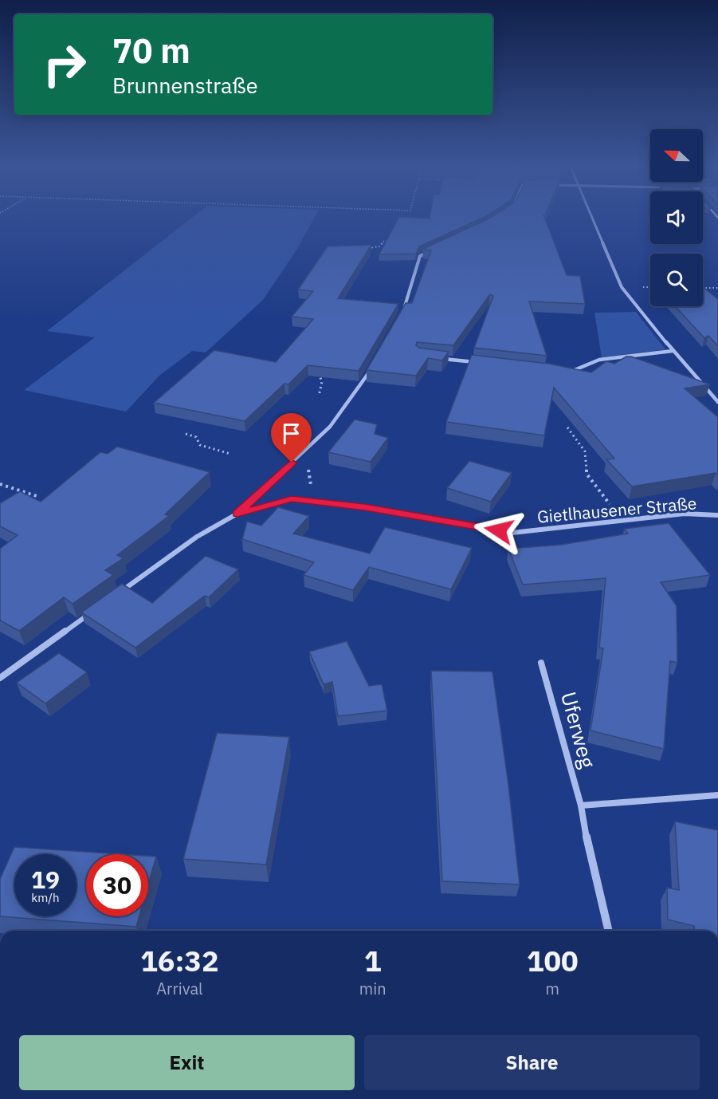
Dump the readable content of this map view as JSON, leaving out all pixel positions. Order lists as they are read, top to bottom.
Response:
{
  "streets": {
    "street": ["Gietlhausener Straße", "Uferweg"]
  },
  "north": "left",
  "page": {
    "turn": ["70 m", "Brunnenstraße"],
    "speed": "19 km/h",
    "limit": "30",
    "eta": [
      "16:32",
      "Arrival",
      "1",
      "min",
      "100",
      "m"
    ],
    "buttons": ["Exit", "Share"]
  }
}
